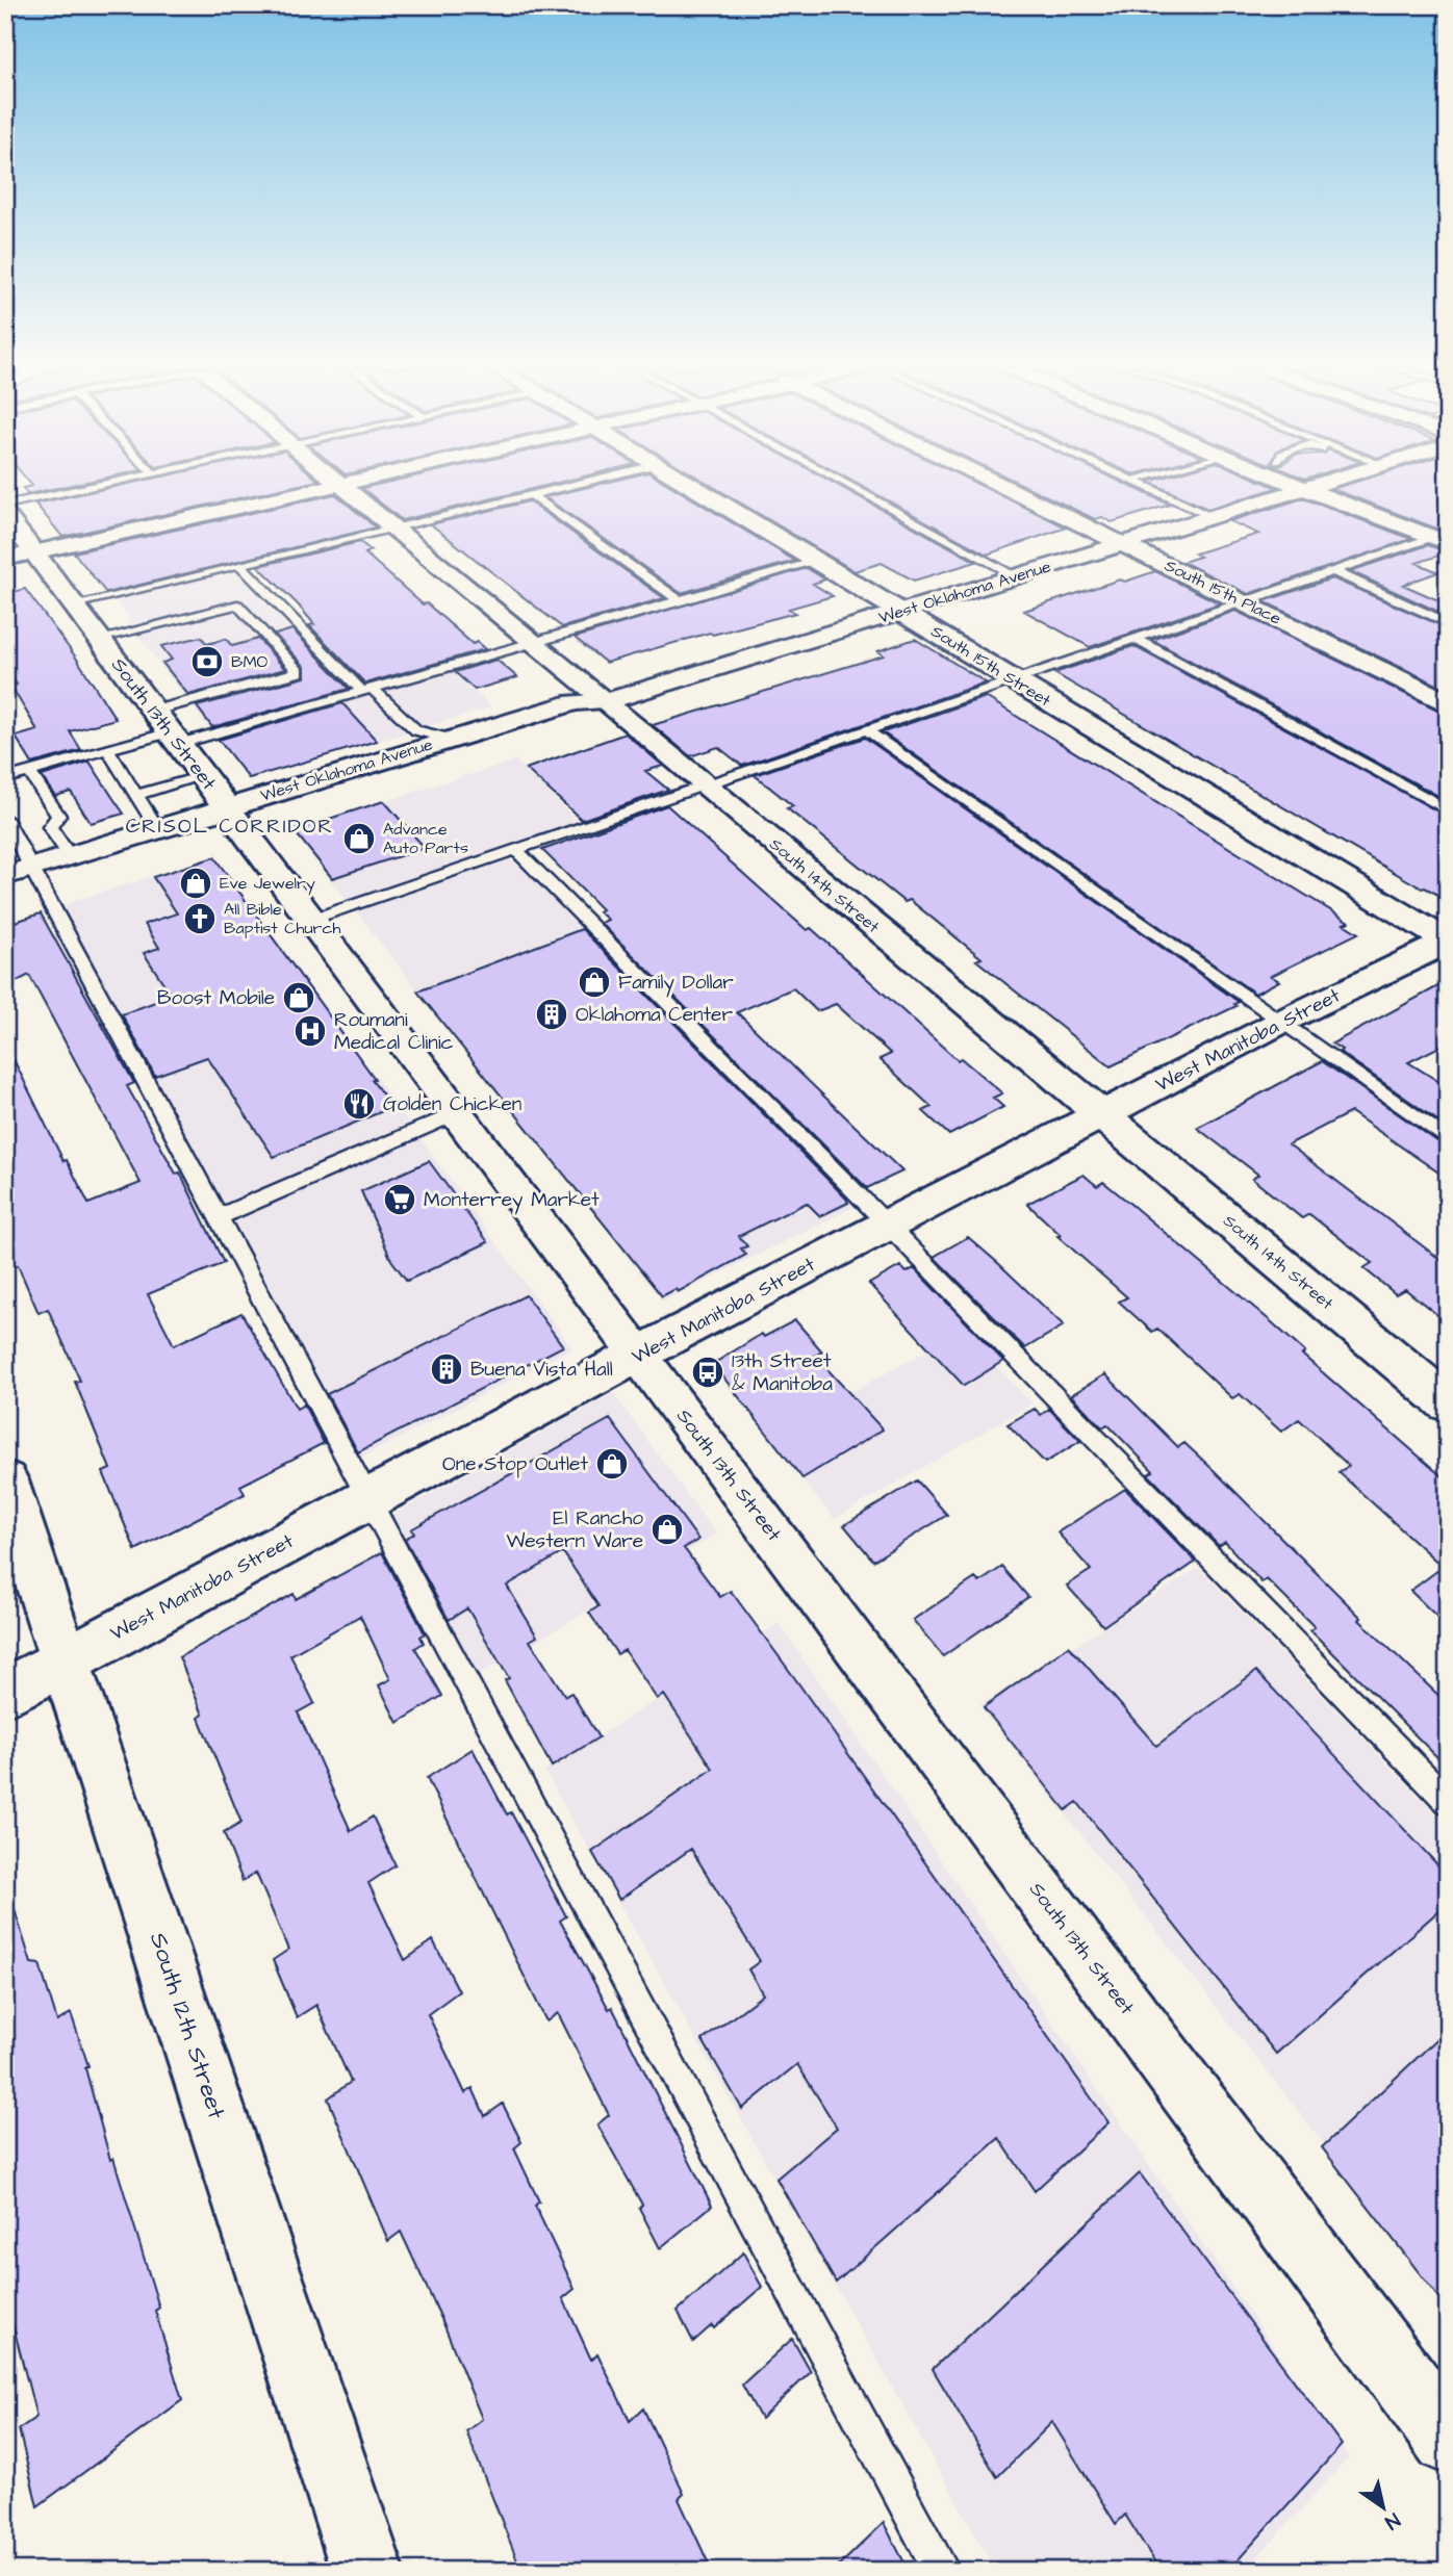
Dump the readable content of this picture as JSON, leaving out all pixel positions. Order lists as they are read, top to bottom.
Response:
{
  "streets": {
    "street": [
      "West Oklahoma Avenue",
      "South 15th Place",
      "South 15th Street",
      "South 13th Street",
      "South 14th Street",
      "West Manitoba Street",
      "South 12th Street"
    ]
  },
  "crossings": [
    ["West Oklahoma Avenue", "South 15th Place"],
    ["West Oklahoma Avenue", "South 15th Street"],
    ["West Oklahoma Avenue", "South 13th Street"],
    ["West Oklahoma Avenue", "South 14th Street"],
    ["South 15th Street", "West Manitoba Street"],
    ["South 13th Street", "West Manitoba Street"],
    ["South 14th Street", "West Manitoba Street"],
    ["West Manitoba Street", "South 12th Street"]
  ],
  "districts": ["CRISOL CORRIDOR"],
  "places": {
    "bank": ["BMO"],
    "shop": [
      "Advance Auto Parts",
      "Eve Jewelry",
      "Family Dollar",
      "Boost Mobile",
      "One Stop Outlet",
      "El Rancho Western Ware"
    ],
    "church": ["All Bible Baptist Church"],
    "building": ["Oklahoma Center", "Buena Vista Hall"],
    "hospital": ["Roumani Medical Clinic"],
    "restaurant": ["Golden Chicken"],
    "supermarket": ["Monterrey Market"],
    "bus stop": ["13th Street & Manitoba"]
  },
  "north": "bottom right"
}
